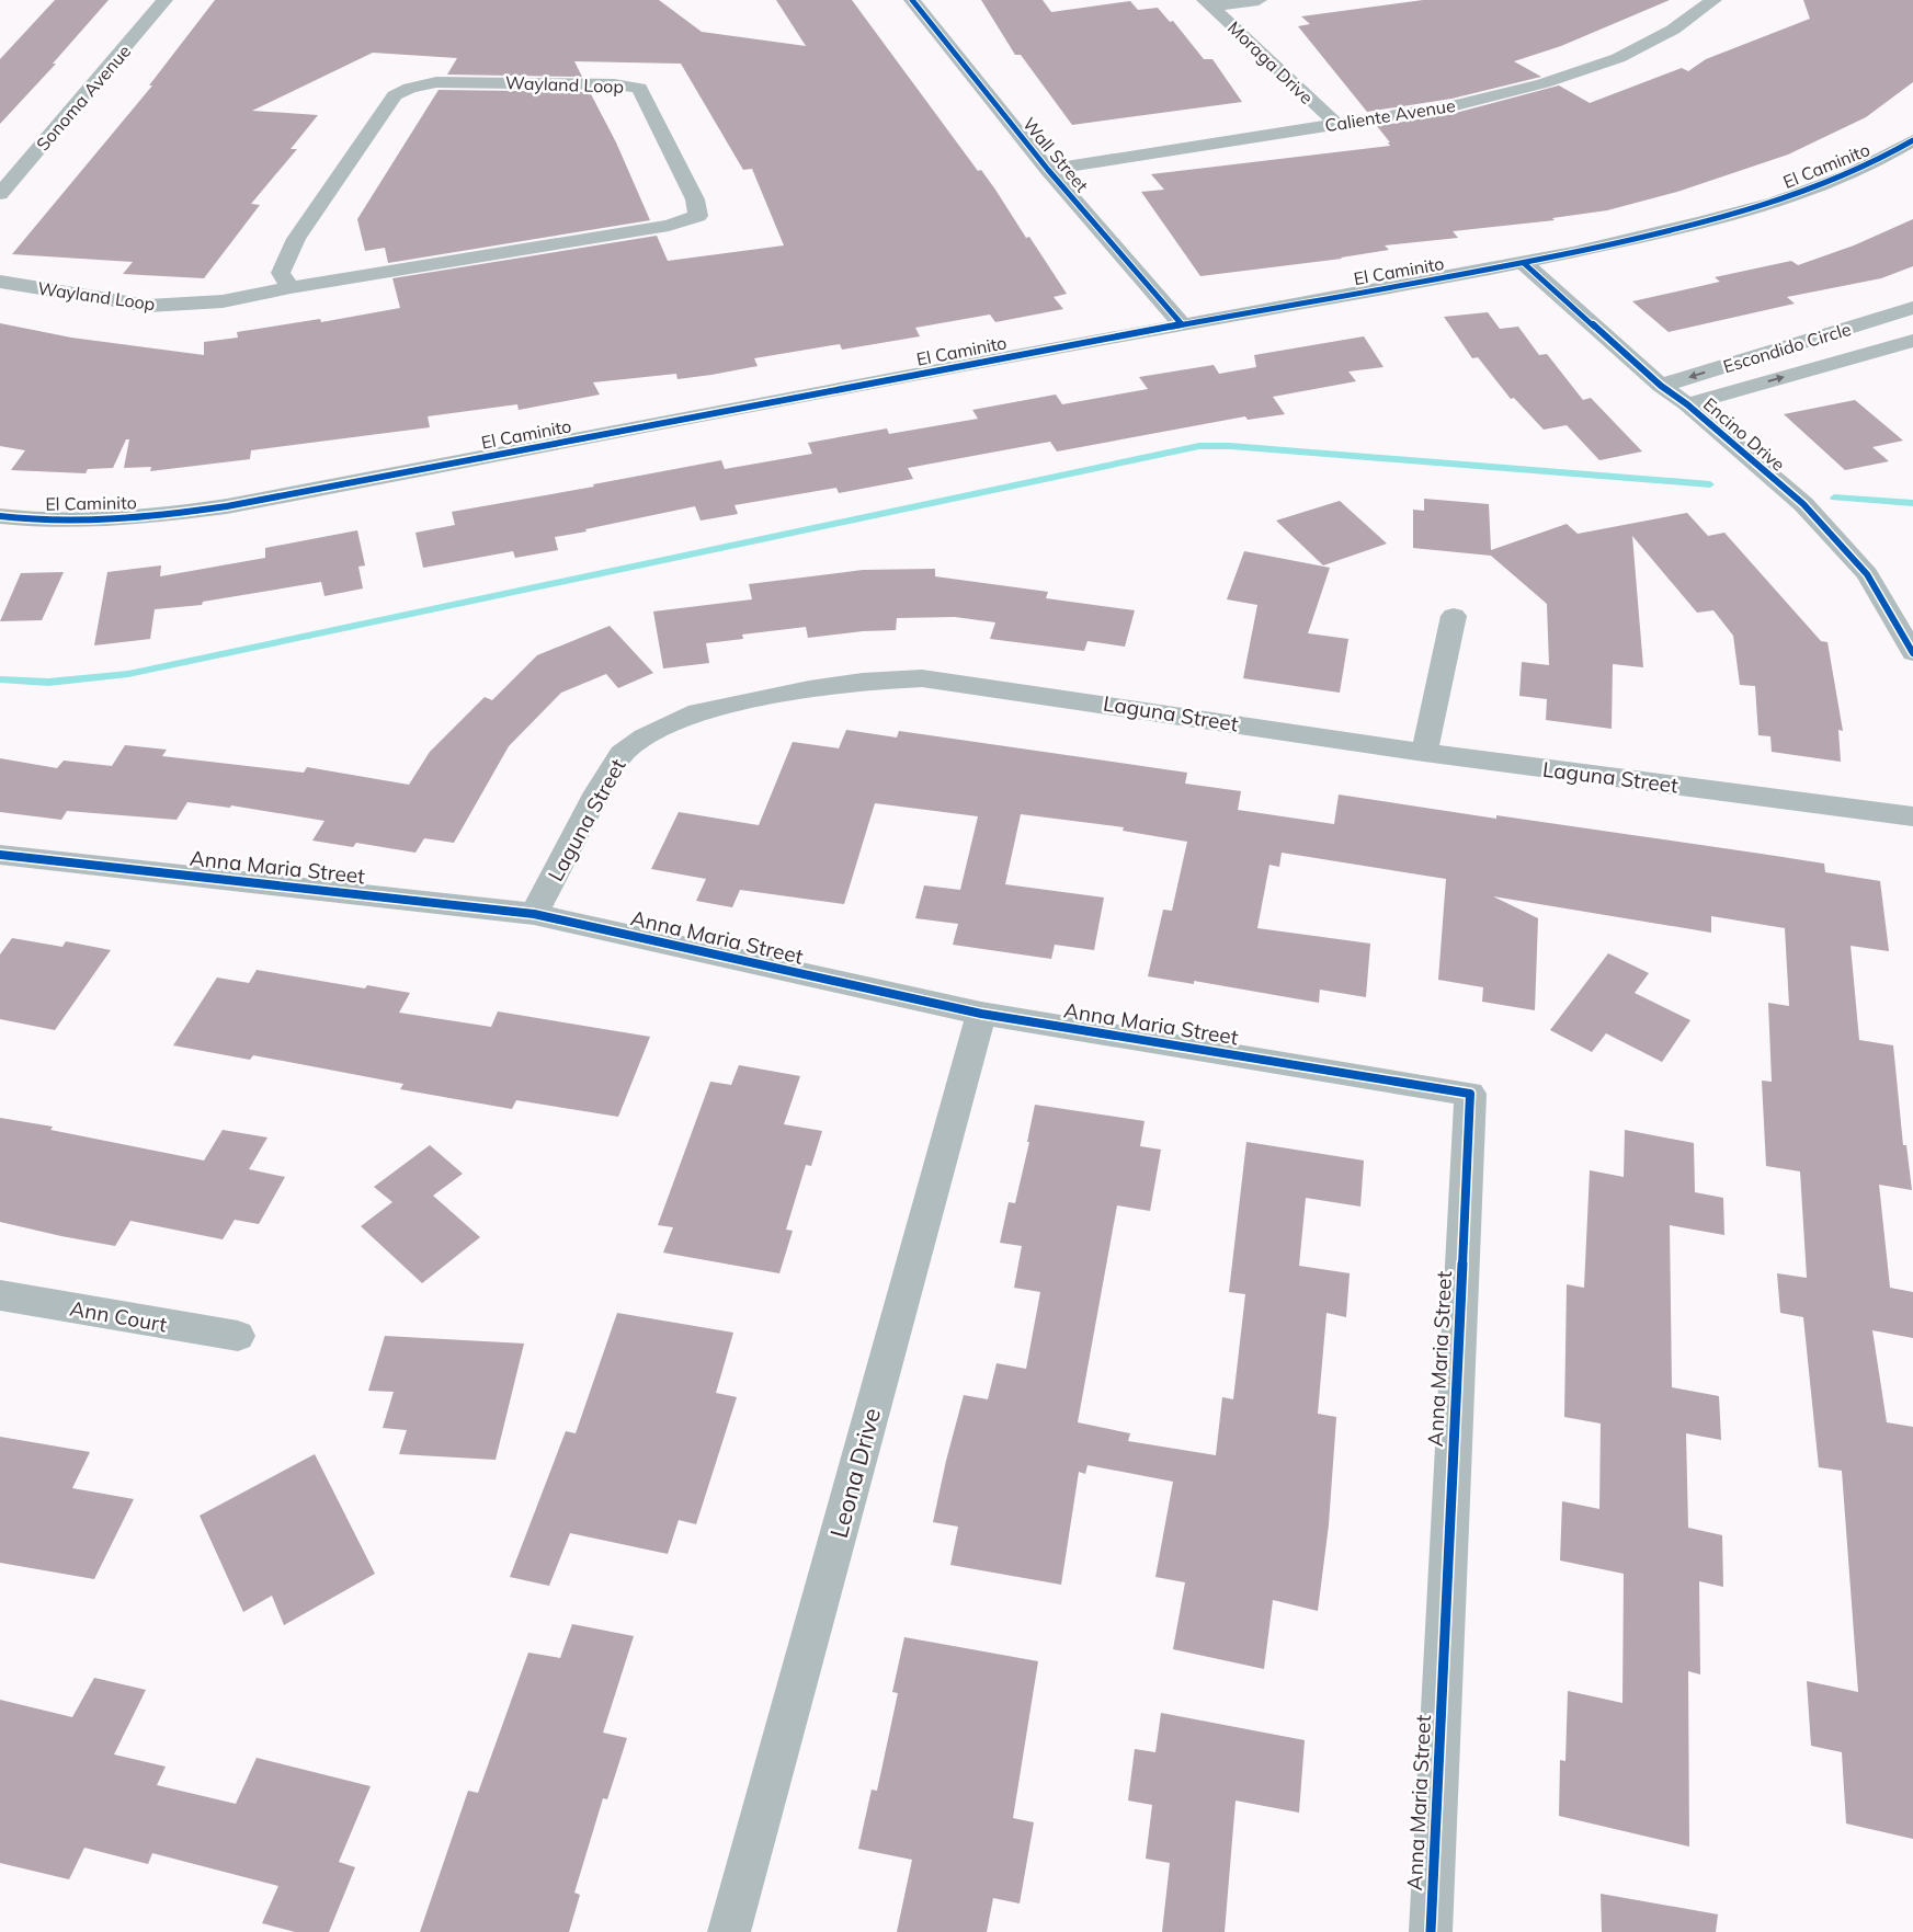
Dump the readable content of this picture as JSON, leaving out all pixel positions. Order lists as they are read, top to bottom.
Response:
{
  "streets": {
    "street": [
      "Moraga Drive",
      "Wayland Loop",
      "Sonoma Avenue",
      "Caliente Avenue",
      "Wall Street",
      "El Caminito",
      "Escondido Circle",
      "Encino Drive",
      "Laguna Street",
      "Anna Maria Street",
      "Ann Court",
      "Leona Drive"
    ]
  },
  "crossings": [
    ["Moraga Drive", "Caliente Avenue"],
    ["Caliente Avenue", "Wall Street"],
    ["Wall Street", "El Caminito"],
    ["El Caminito", "Encino Drive"],
    ["Escondido Circle", "Encino Drive"],
    ["Laguna Street", "Anna Maria Street"],
    ["Anna Maria Street", "Leona Drive"]
  ]
}
